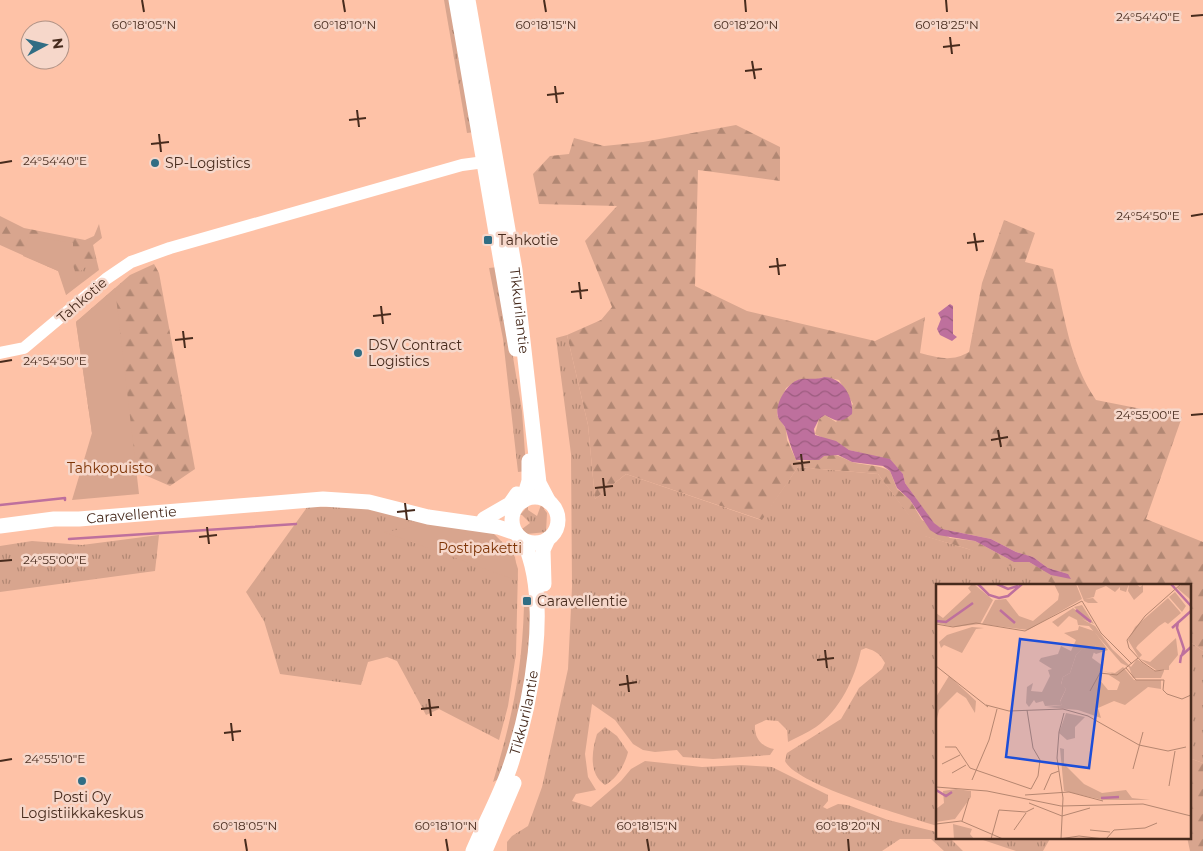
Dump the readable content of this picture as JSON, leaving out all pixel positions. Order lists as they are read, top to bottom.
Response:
{
  "streets": {
    "main road": ["Tikkurilantie", "Caravellentie"],
    "street": ["Tahkotie"]
  },
  "crossings": [
    ["Tahkotie", "Tikkurilantie"],
    ["Tikkurilantie", "Caravellentie"]
  ],
  "parks": ["Tahkopuisto", "Postipaketti"],
  "places": {
    "other": ["SP-Logistics", "DSV Contract Logistics", "Posti Oy Logistiikkakeskus"],
    "transit": ["Tahkotie", "Caravellentie"]
  },
  "north": "right",
  "coordinates": [
    "24°54'40\"E",
    "60°18'05\"N",
    "60°18'10\"N",
    "60°18'15\"N",
    "60°18'20\"N",
    "60°18'25\"N",
    "24°54'50\"E",
    "24°55'00\"E",
    "24°55'10\"E"
  ]
}
